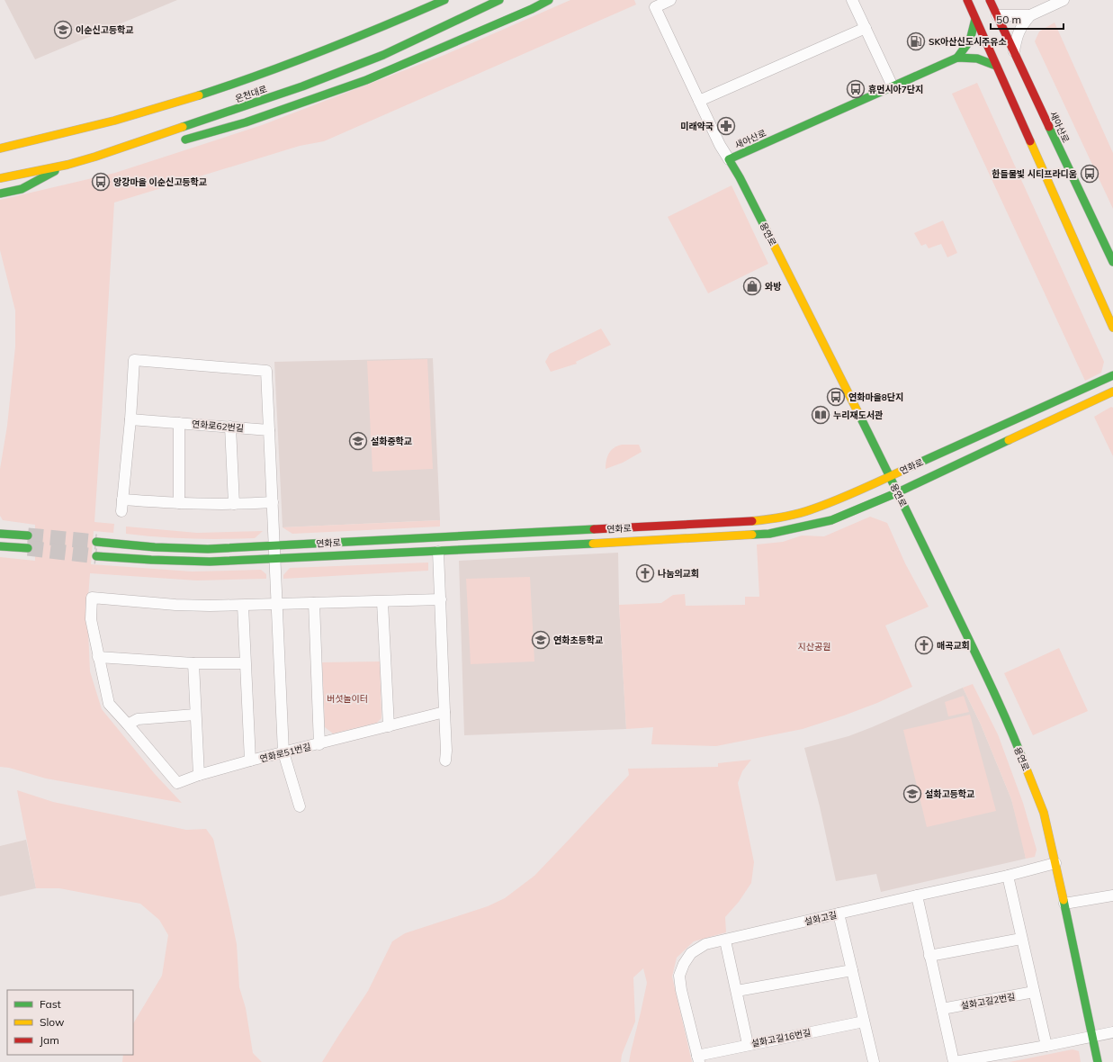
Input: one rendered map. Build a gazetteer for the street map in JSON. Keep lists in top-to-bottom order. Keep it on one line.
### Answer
{"streets":{"main road":["온천대로","새아산로","용연로","연화로"],"street":["연화로62번길","연화로51번길","설화고길","설화고길2번길","설화고길16번길"]},"crossings":[["새아산로","용연로"],["용연로","연화로"],["용연로","설화고길"],["설화고길","설화고길16번길"]],"parks":["지산공원","버섯놀이터"],"places":{"school or university":["이순신고등학교","설화중학교","연화초등학교","설화고등학교"],"fuel station":["SK아산신도시주유소"],"bus stop":["휴먼시아7단지","한들물빛 시티프라디움","앙강마을 이순신고등학교","연화마을8단지"],"pharmacy":["미래약국"],"shop":["와방"],"library":["누리재도서관"],"church":["나눔의교회","매곡교회"]},"legend":["Fast","Slow","Jam"],"scale_bar":"50 m"}
